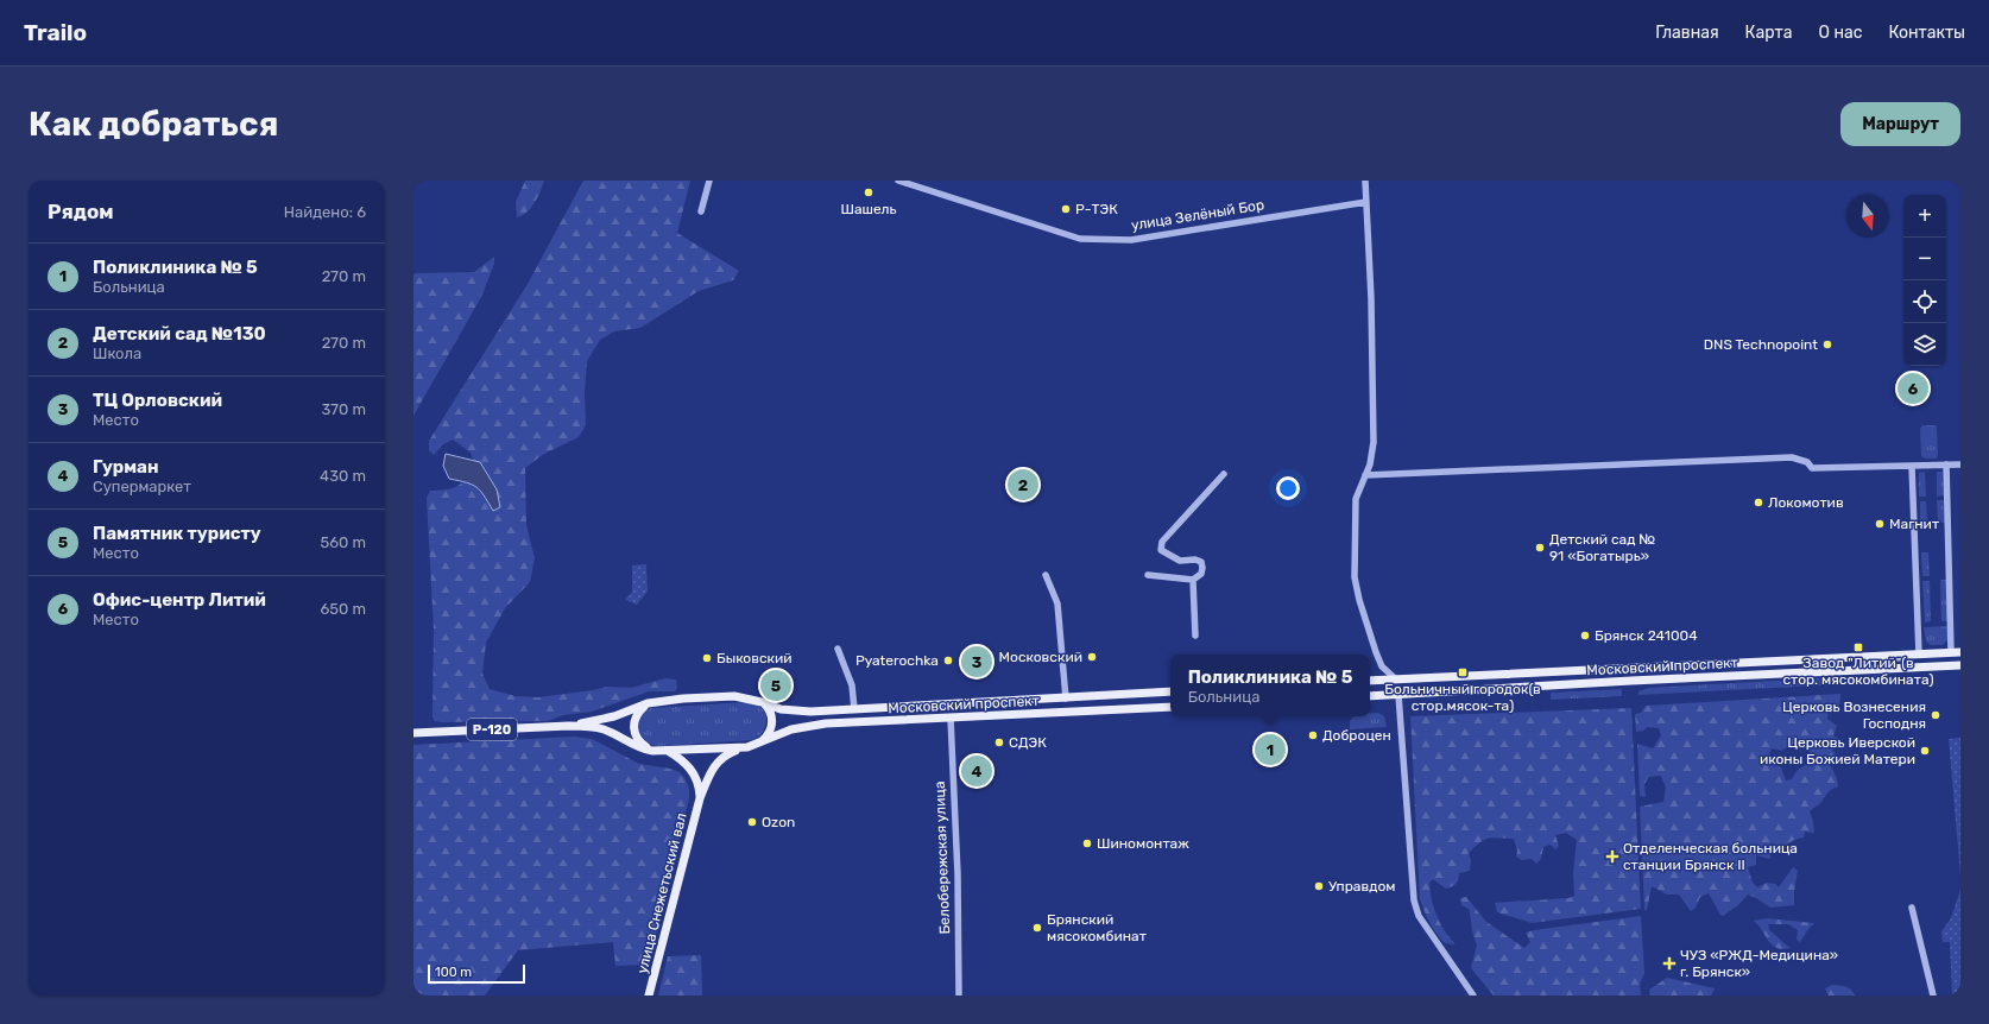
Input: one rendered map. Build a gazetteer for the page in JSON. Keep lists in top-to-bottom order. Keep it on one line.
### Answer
{"streets":{"main road":["Московский проспект","Р-120","улица Снежетьский вал"],"street":["улица Зелёный Бор","Белобережская улица"]},"crossings":[["Московский проспект","Р-120"],["Московский проспект","Белобережская улица"],["Московский проспект","улица Снежетьский вал"]],"places":{"other":["Шашель","Р-ТЭК","DNS Technopoint","Локомотив","Магнит","Детский сад № 91 «Богатырь»","Брянск 241004","Московский","Быковский","Pyaterochka","Церковь Вознесения Господня","Доброцен","СДЭК","Церковь Иверской иконы Божией Матери","Ozon","Шиномонтаж","Управдом","Брянский мясокомбинат"],"transit":["Завод \"Литий\"(в стор. мясокомбината)","Больничный городок(в стор.мясок-та)"],"health":["Отделенческая больница станции Брянск II","ЧУЗ «РЖД-Медицина» г. Брянск»"]},"scale_bar":"100 m","north":"bottom","page":{"header":"Trailo","nav":["Главная","Карта","О нас","Контакты"],"buttons":"Маршрут","title":"Как добраться","heading":["Рядом","Найдено: 6"],"map_buttons":["+","−"],"list":[{"mark":"1","name":"Поликлиника № 5","note":"Больница","value":"270 m"},{"mark":"2","name":"Детский сад №130","note":"Школа","value":"270 m"},{"mark":"3","name":"ТЦ Орловский","note":"Место","value":"370 m"},{"mark":"4","name":"Гурман","note":"Супермаркет","value":"430 m"},{"mark":"5","name":"Памятник туристу","note":"Место","value":"560 m"},{"mark":"6","name":"Офис-центр Литий","note":"Место","value":"650 m"}],"pins":["6","2","3","5","1","4"],"popup":["Поликлиника № 5","Больница"],"scale":"100 m"}}
